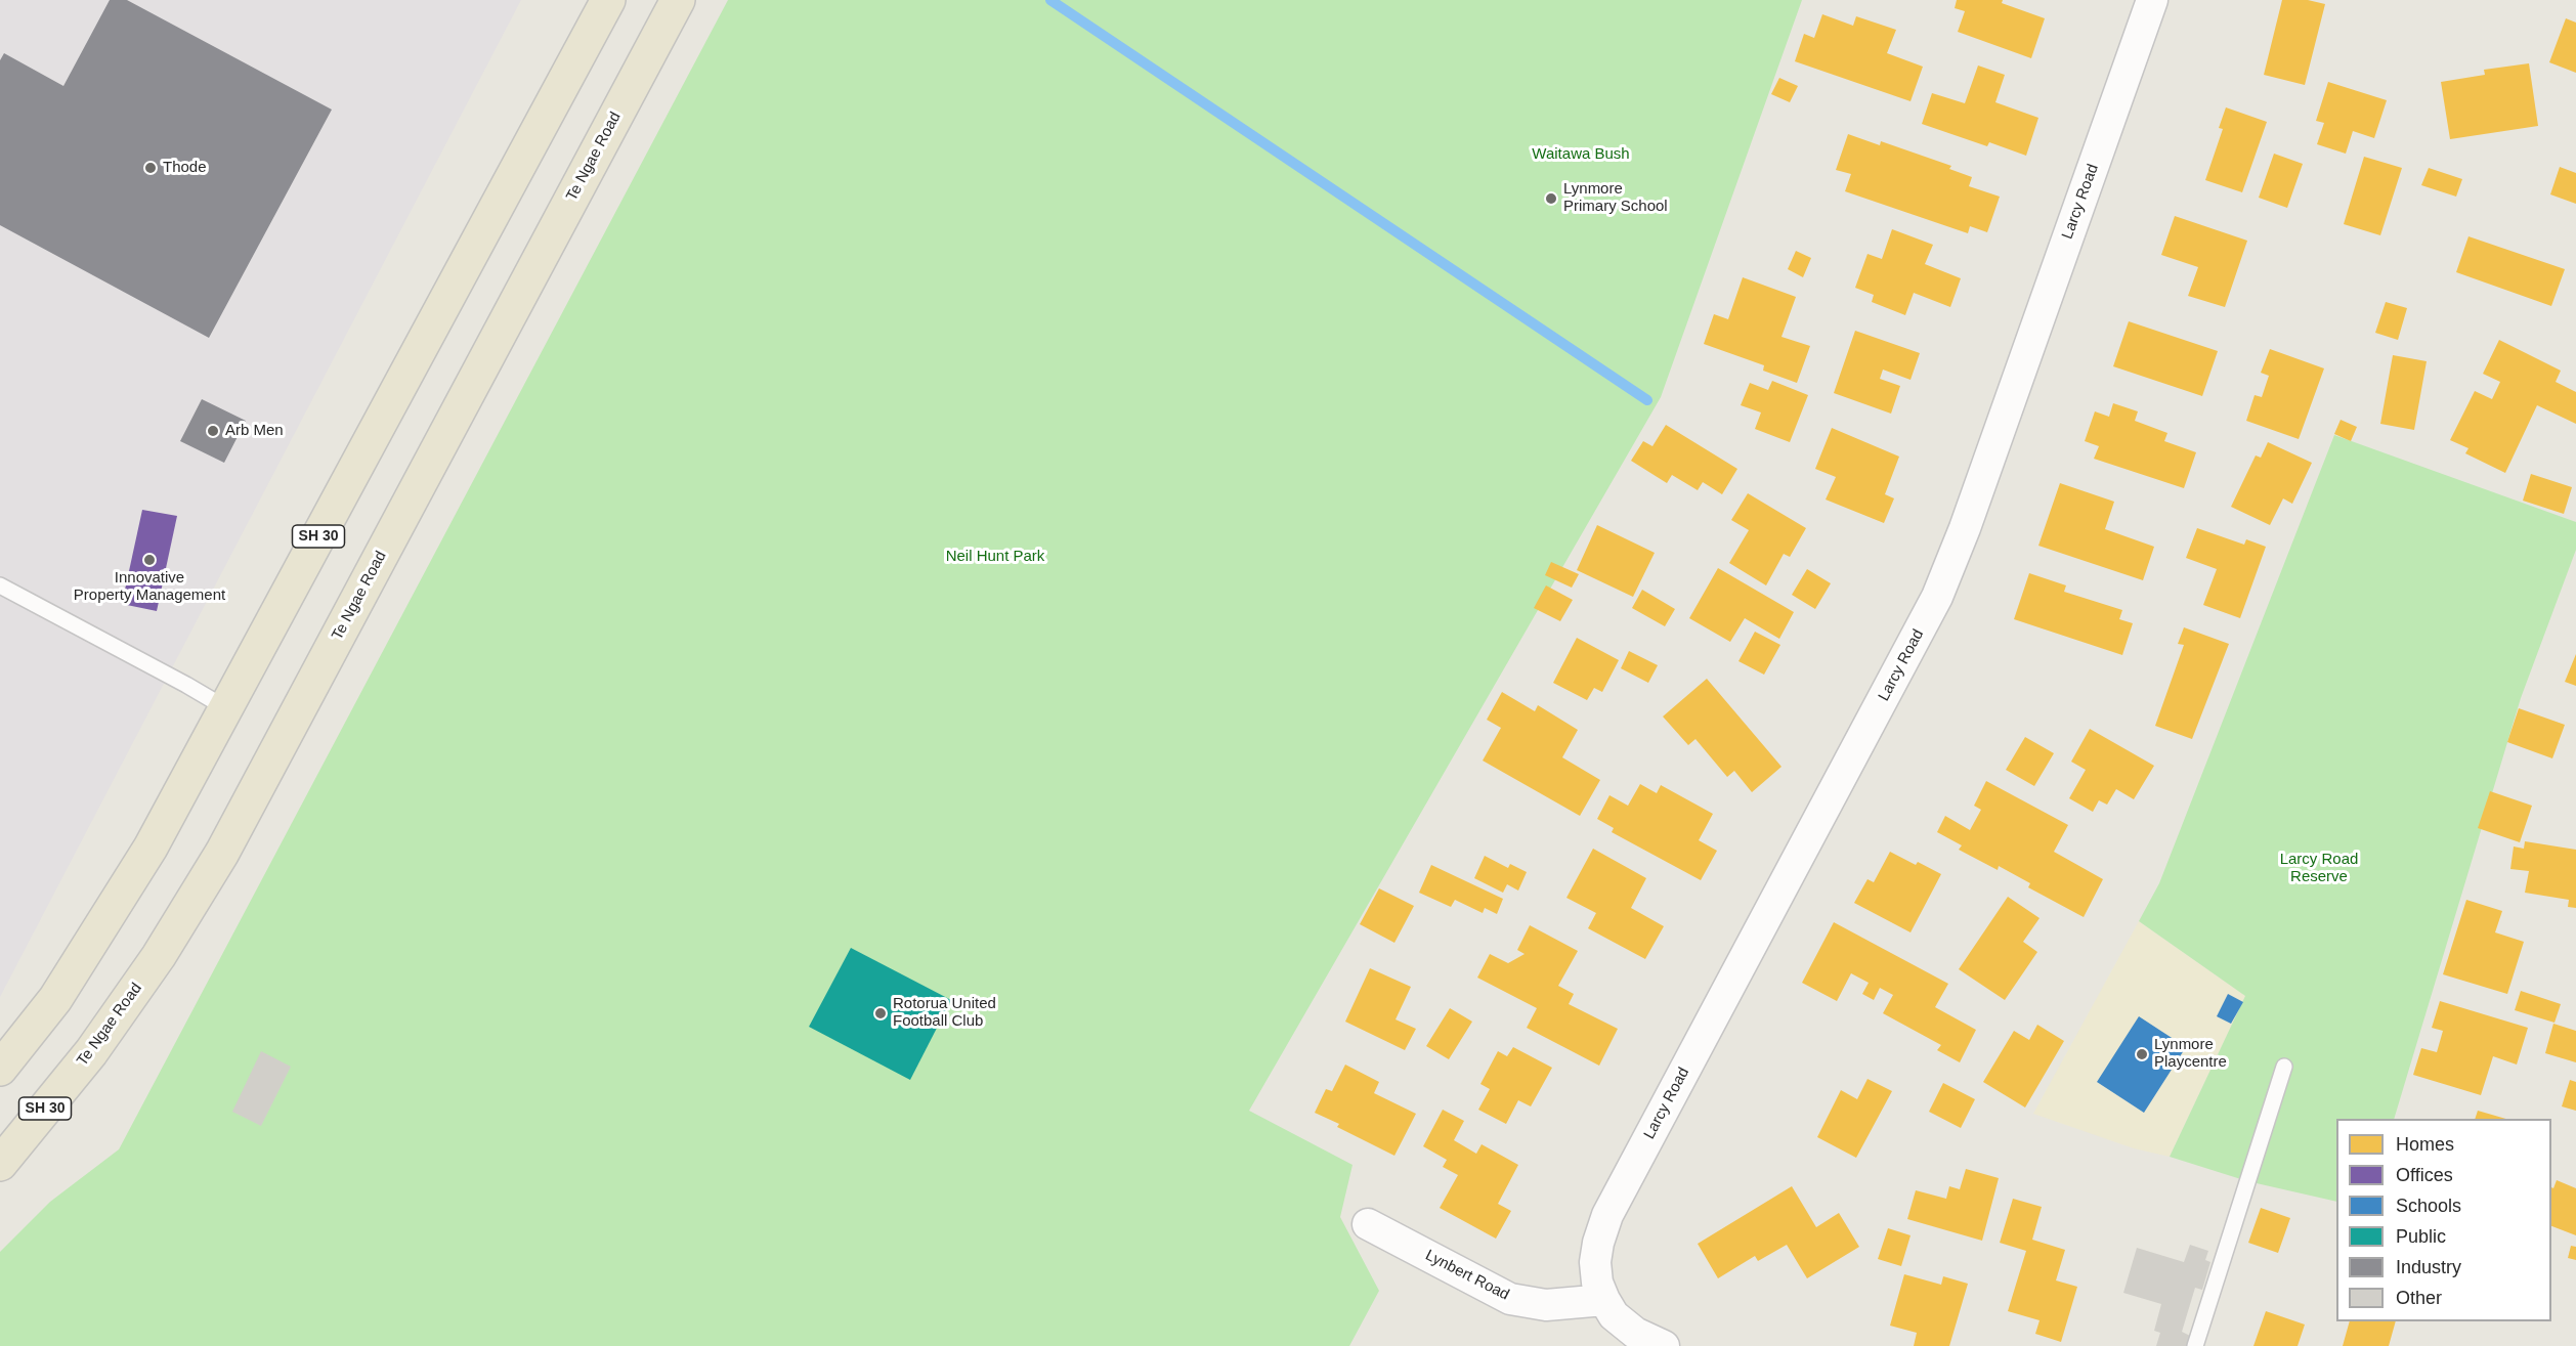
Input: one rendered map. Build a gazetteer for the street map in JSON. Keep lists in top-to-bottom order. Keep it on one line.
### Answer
{"streets":{"highway":["Te Ngae Road","SH 30"],"street":["Larcy Road","Lynbert Road"]},"crossings":[["Larcy Road","Lynbert Road"]],"parks":["Waitawa Bush","Neil Hunt Park","Larcy Road Reserve"],"places":["Thode","Lynmore Primary School","Arb Men","Innovative Property Management","Rotorua United Football Club","Lynmore Playcentre"],"legend":["Homes","Offices","Schools","Public","Industry","Other"]}
